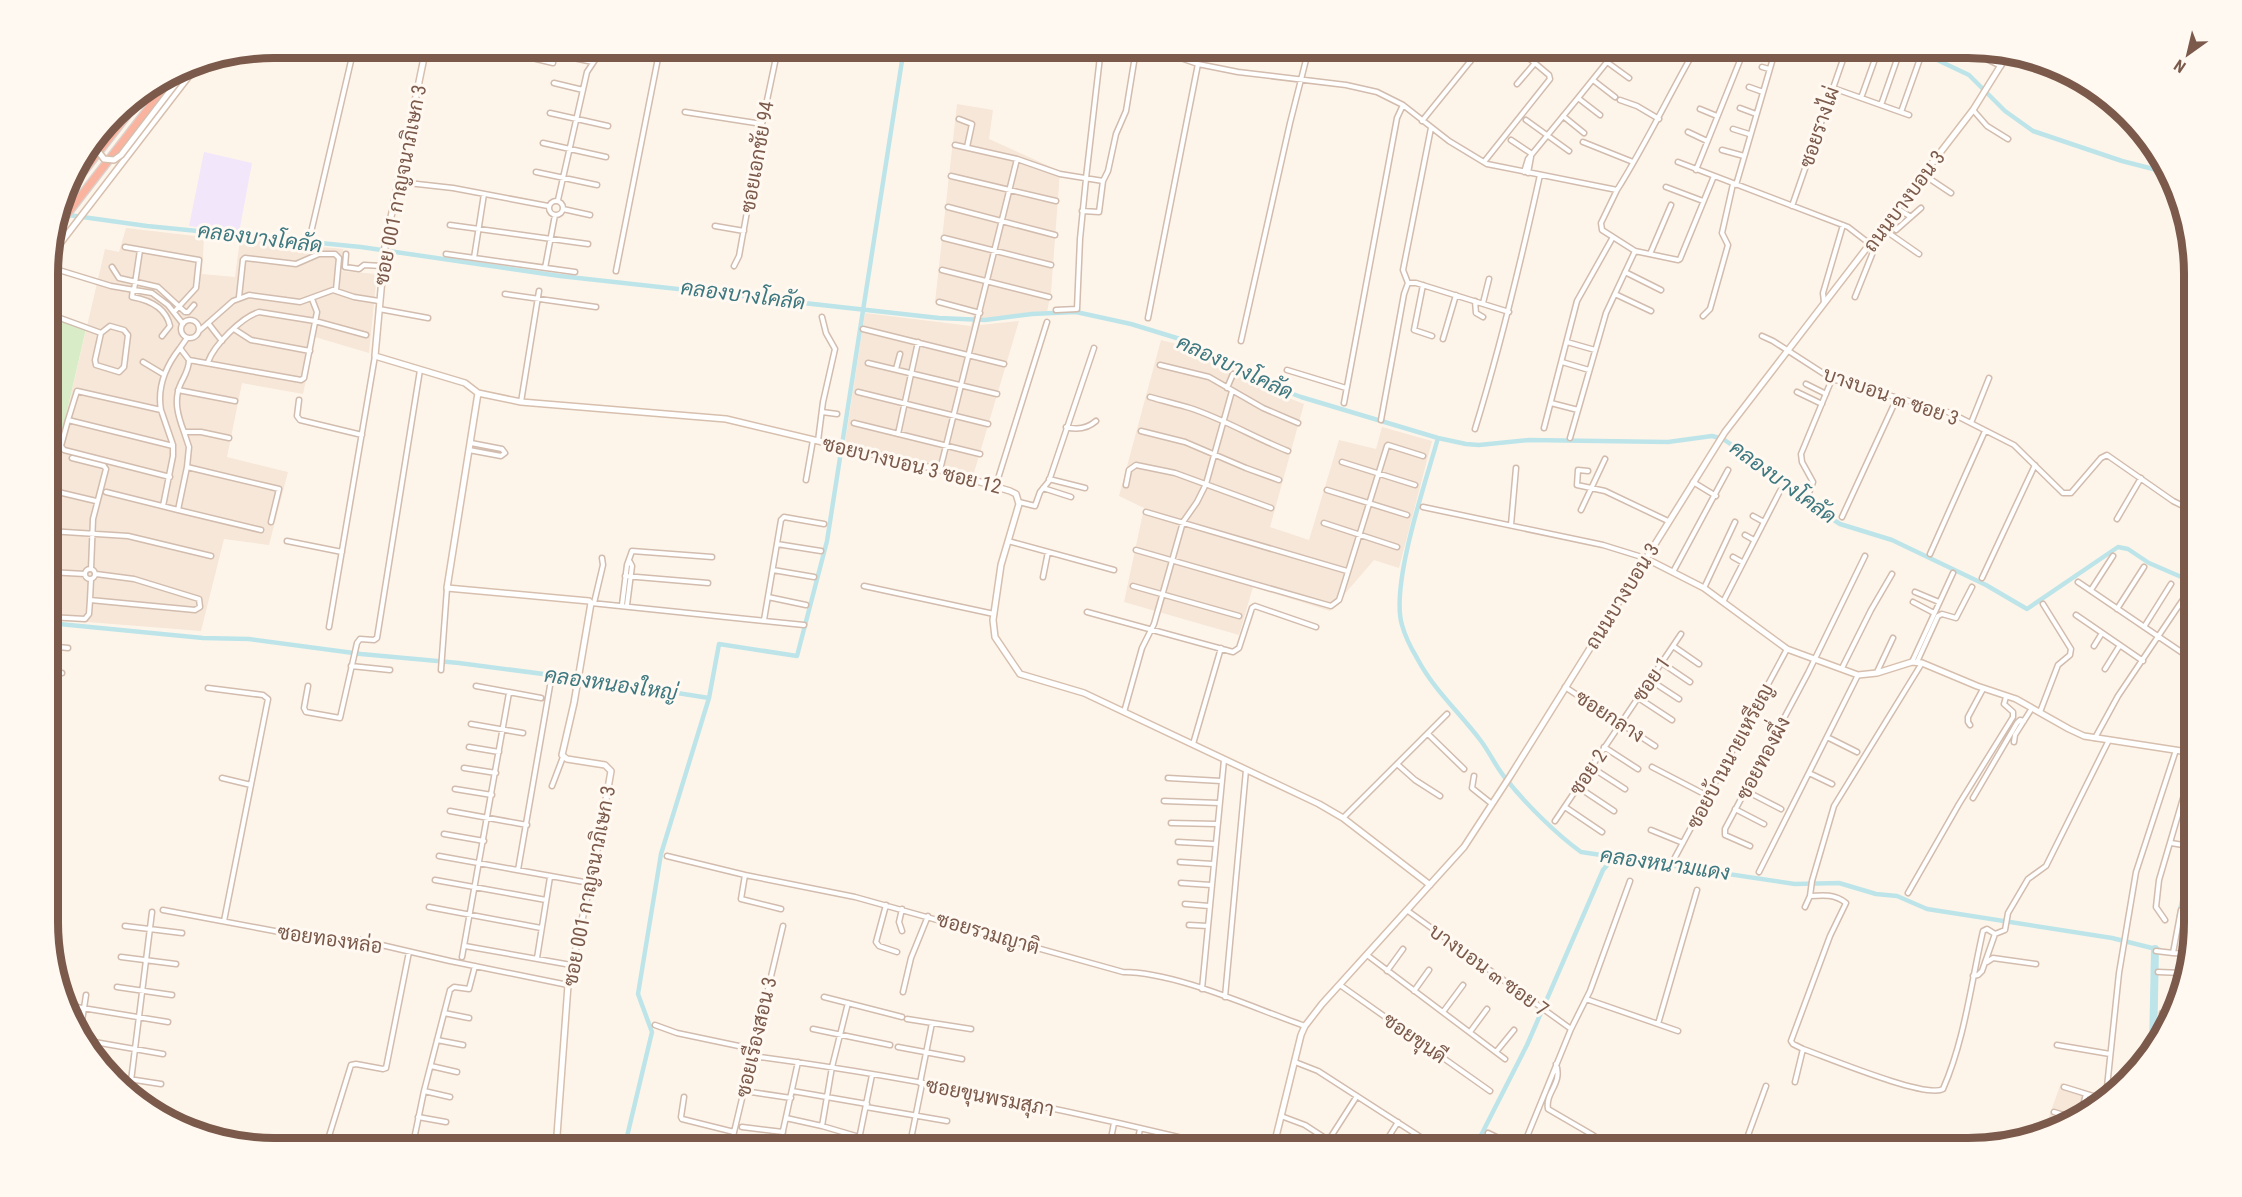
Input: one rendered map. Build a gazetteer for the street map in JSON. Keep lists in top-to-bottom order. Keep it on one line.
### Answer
{"streets":{"street":["ซอยรางไผ่","ซอยเอกชัย 94","ซอย 001 กาญจนาภิเษก 3","ถนนบางบอน 3","บางบอน ๓ ซอย 3","ซอยบางบอน 3 ซอย 12","ซอย 1","ซอยกลาง","ซอยบ้านนายเหรียญ","ซอยทองผึ่ง","ซอย 2","ซอยรวมญาติ","ซอยทองหล่อ","บางบอน ๓ ซอย 7","ซอยเรืองสอน 3","ซอยขุนดี","ซอยขุนพรมสุภา"]},"crossings":[["ซอย 001 กาญจนาภิเษก 3","ซอยทองหล่อ"],["ถนนบางบอน 3","บางบอน ๓ ซอย 3"],["ถนนบางบอน 3","ซอยบางบอน 3 ซอย 12"],["ถนนบางบอน 3","ซอยกลาง"],["ถนนบางบอน 3","ซอยรวมญาติ"],["ถนนบางบอน 3","บางบอน ๓ ซอย 7"],["ถนนบางบอน 3","ซอยขุนดี"],["ซอย 1","ซอยกลาง"],["ซอย 1","ซอย 2"],["ซอยกลาง","ซอย 2"],["ซอยเรืองสอน 3","ซอยขุนพรมสุภา"]],"water":["คลองบางโคลัด","คลองหนองใหญ่","คลองหนามแดง"],"north":"bottom left"}
